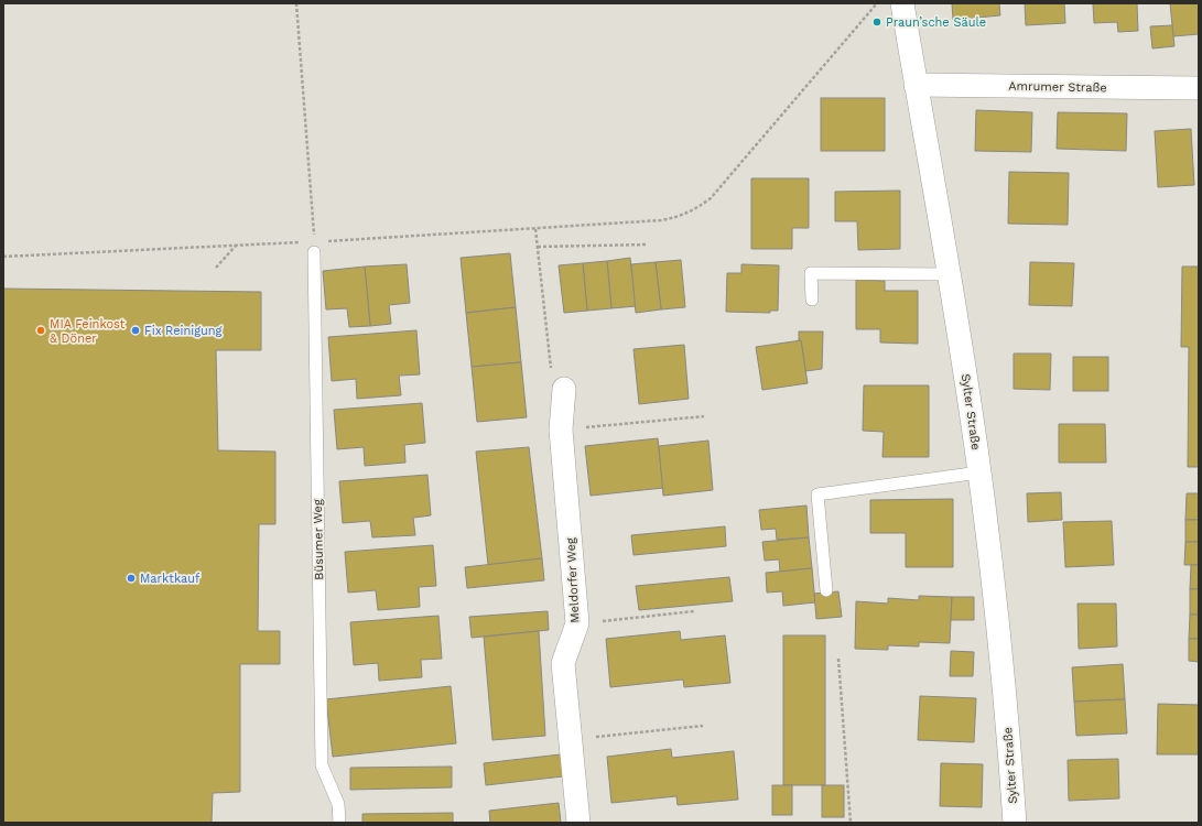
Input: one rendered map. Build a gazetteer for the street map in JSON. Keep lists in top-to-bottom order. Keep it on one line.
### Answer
{"streets":{"street":["Amrumer Straße","Sylter Straße","Meldorfer Weg"],"lane":["Büsumer Weg"]},"crossings":[["Amrumer Straße","Sylter Straße"]],"places":["Praun’sche Säule","MIA Feinkost & Döner","Fix Reinigung","Marktkauf"]}
